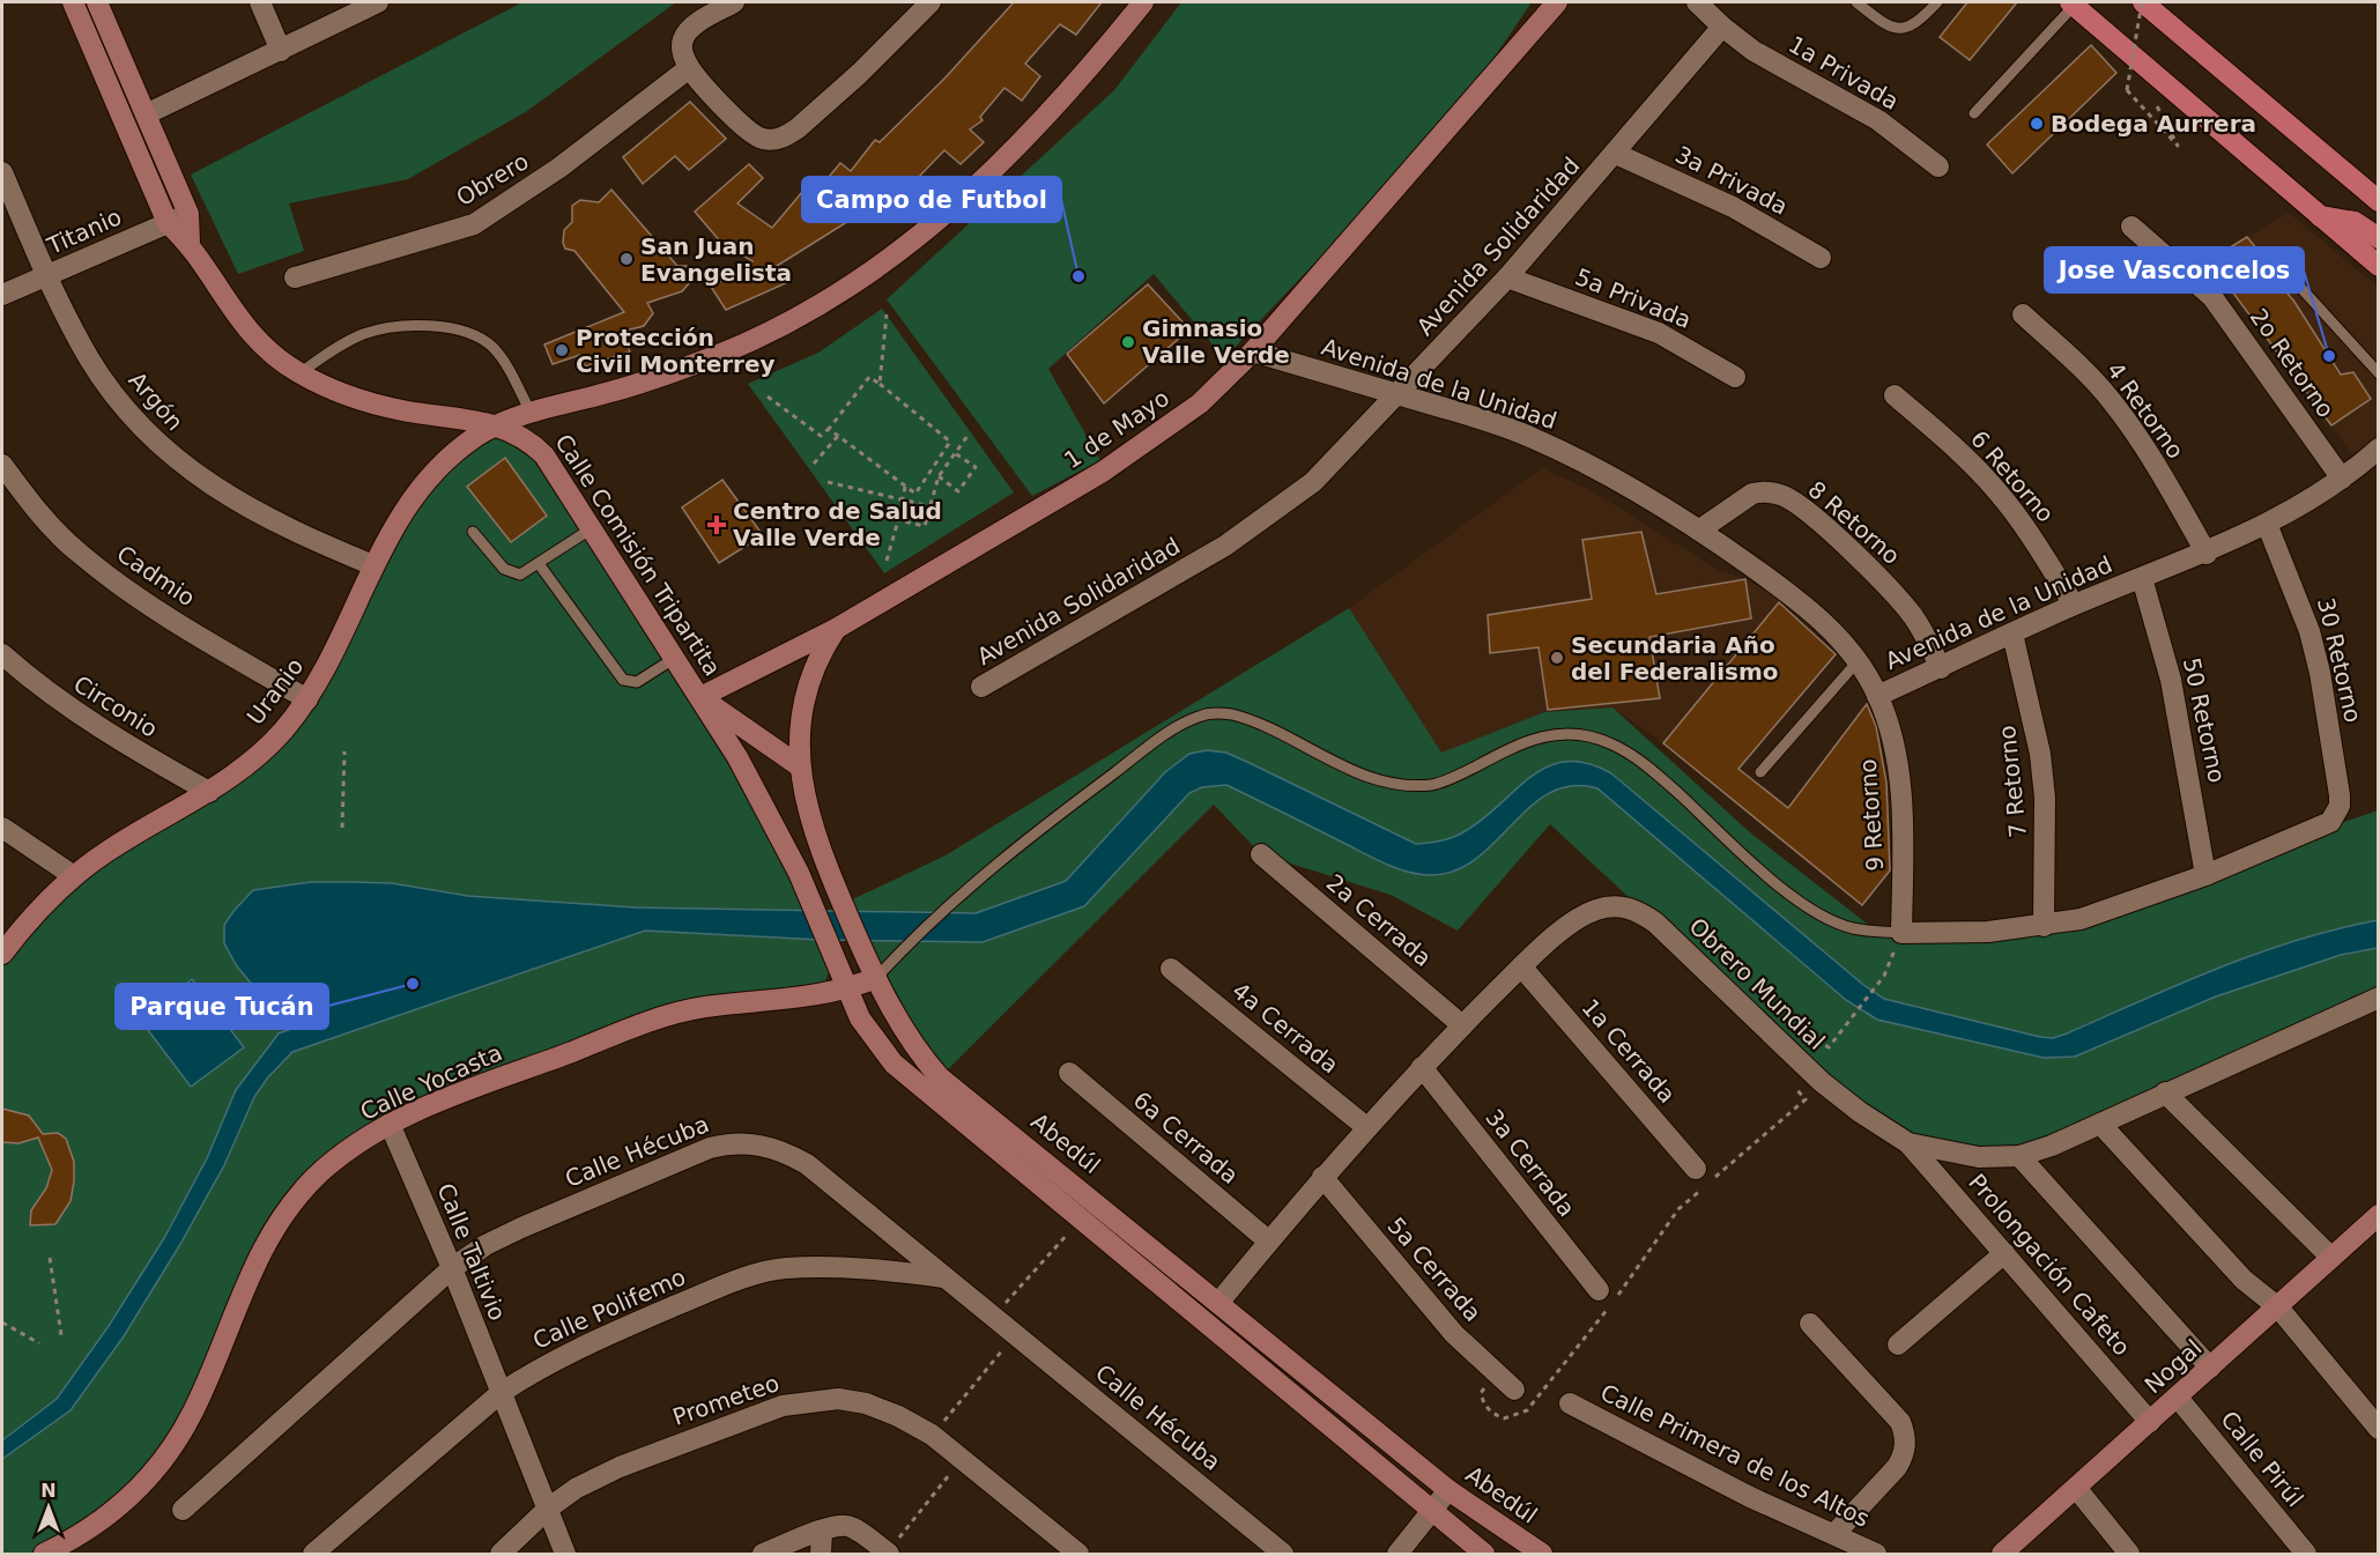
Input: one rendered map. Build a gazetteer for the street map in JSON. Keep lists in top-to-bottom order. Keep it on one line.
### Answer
{"streets":{"street":["1a Privada","Obrero","3a Privada","Titanio","Avenida Solidaridad","5a Privada","2o Retorno","Avenida de la Unidad","Argón","4 Retorno","1 de Mayo","6 Retorno","8 Retorno","Calle Comisión Tripartita","Cadmio","30 Retorno","Uranio","Circonio","50 Retorno","7 Retorno","9 Retorno","2a Cerrada","Obrero Mundial","4a Cerrada","1a Cerrada","Calle Yocasta","6a Cerrada","Abedúl","Calle Hécuba","3a Cerrada","Calle Taltivio","Prolongación Cafeto","5a Cerrada","Calle Polifemo","Nogal","Prometeo","Calle Primera de los Altos","Calle Pirúl"]},"crossings":[["1a Privada","Avenida Solidaridad"],["3a Privada","Avenida Solidaridad"],["Titanio","Argón"],["Titanio","Calle Comisión Tripartita"],["Avenida Solidaridad","5a Privada"],["Avenida Solidaridad","Avenida de la Unidad"],["2o Retorno","Avenida de la Unidad"],["Avenida de la Unidad","4 Retorno"],["Avenida de la Unidad","1 de Mayo"],["Avenida de la Unidad","6 Retorno"],["Avenida de la Unidad","8 Retorno"],["Avenida de la Unidad","30 Retorno"],["Avenida de la Unidad","50 Retorno"],["Avenida de la Unidad","7 Retorno"],["Avenida de la Unidad","9 Retorno"],["Argón","Uranio"],["1 de Mayo","Calle Comisión Tripartita"],["1 de Mayo","Abedúl"],["Calle Comisión Tripartita","Uranio"],["Cadmio","Uranio"],["30 Retorno","50 Retorno"],["Uranio","Circonio"],["2a Cerrada","Obrero Mundial"],["Obrero Mundial","4a Cerrada"],["Obrero Mundial","1a Cerrada"],["Obrero Mundial","6a Cerrada"],["Obrero Mundial","Abedúl"],["Obrero Mundial","3a Cerrada"],["Obrero Mundial","Prolongación Cafeto"],["Obrero Mundial","5a Cerrada"],["Calle Yocasta","Abedúl"],["Calle Yocasta","Calle Taltivio"],["Calle Hécuba","Calle Taltivio"],["Calle Hécuba","Calle Polifemo"],["Calle Taltivio","Calle Polifemo"],["Calle Taltivio","Prometeo"],["Prolongación Cafeto","Nogal"],["Nogal","Calle Pirúl"]],"places":{"other":["Bodega Aurrera","San Juan Evangelista","Campo de Futbol","Gimnasio Valle Verde","Protección Civil Monterrey","Jose Vasconcelos","Secundaria Año del Federalismo","Parque Tucán"],"health":["Centro de Salud Valle Verde"]},"north":"top"}
